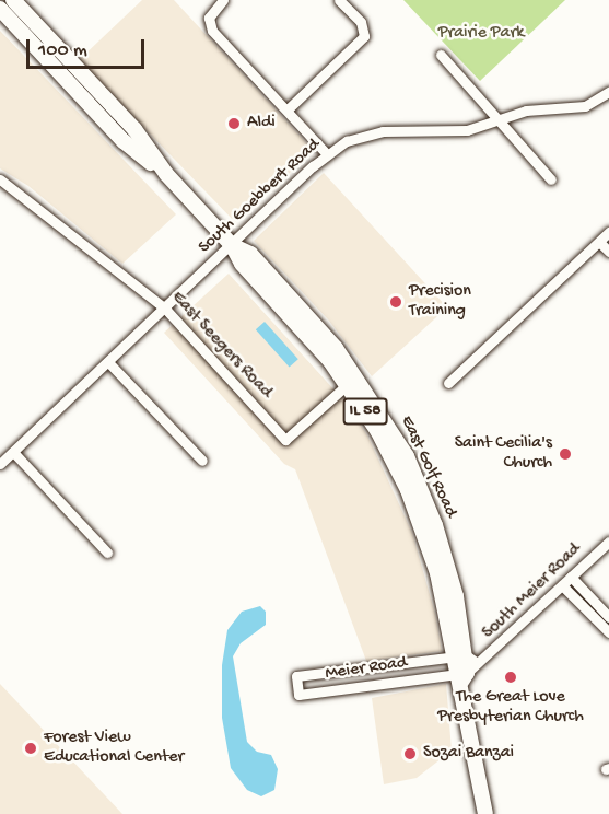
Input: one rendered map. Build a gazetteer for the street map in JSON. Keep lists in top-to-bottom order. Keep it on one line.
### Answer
{"streets":{"main road":["IL 58","East Golf Road"],"street":["South Goebbert Road","East Seegers Road","South Meier Road","Meier Road"]},"crossings":[["South Goebbert Road","East Seegers Road"],["South Goebbert Road","East Golf Road"],["East Seegers Road","East Golf Road"],["East Golf Road","South Meier Road"],["East Golf Road","Meier Road"],["South Meier Road","Meier Road"]],"parks":["Prairie Park"],"places":["Aldi","Precision Training","Saint Cecilia's Church","The Great Love Presbyterian Church","Forest View Educational Center","Sozai Banzai"],"scale_bar":"100 m"}
